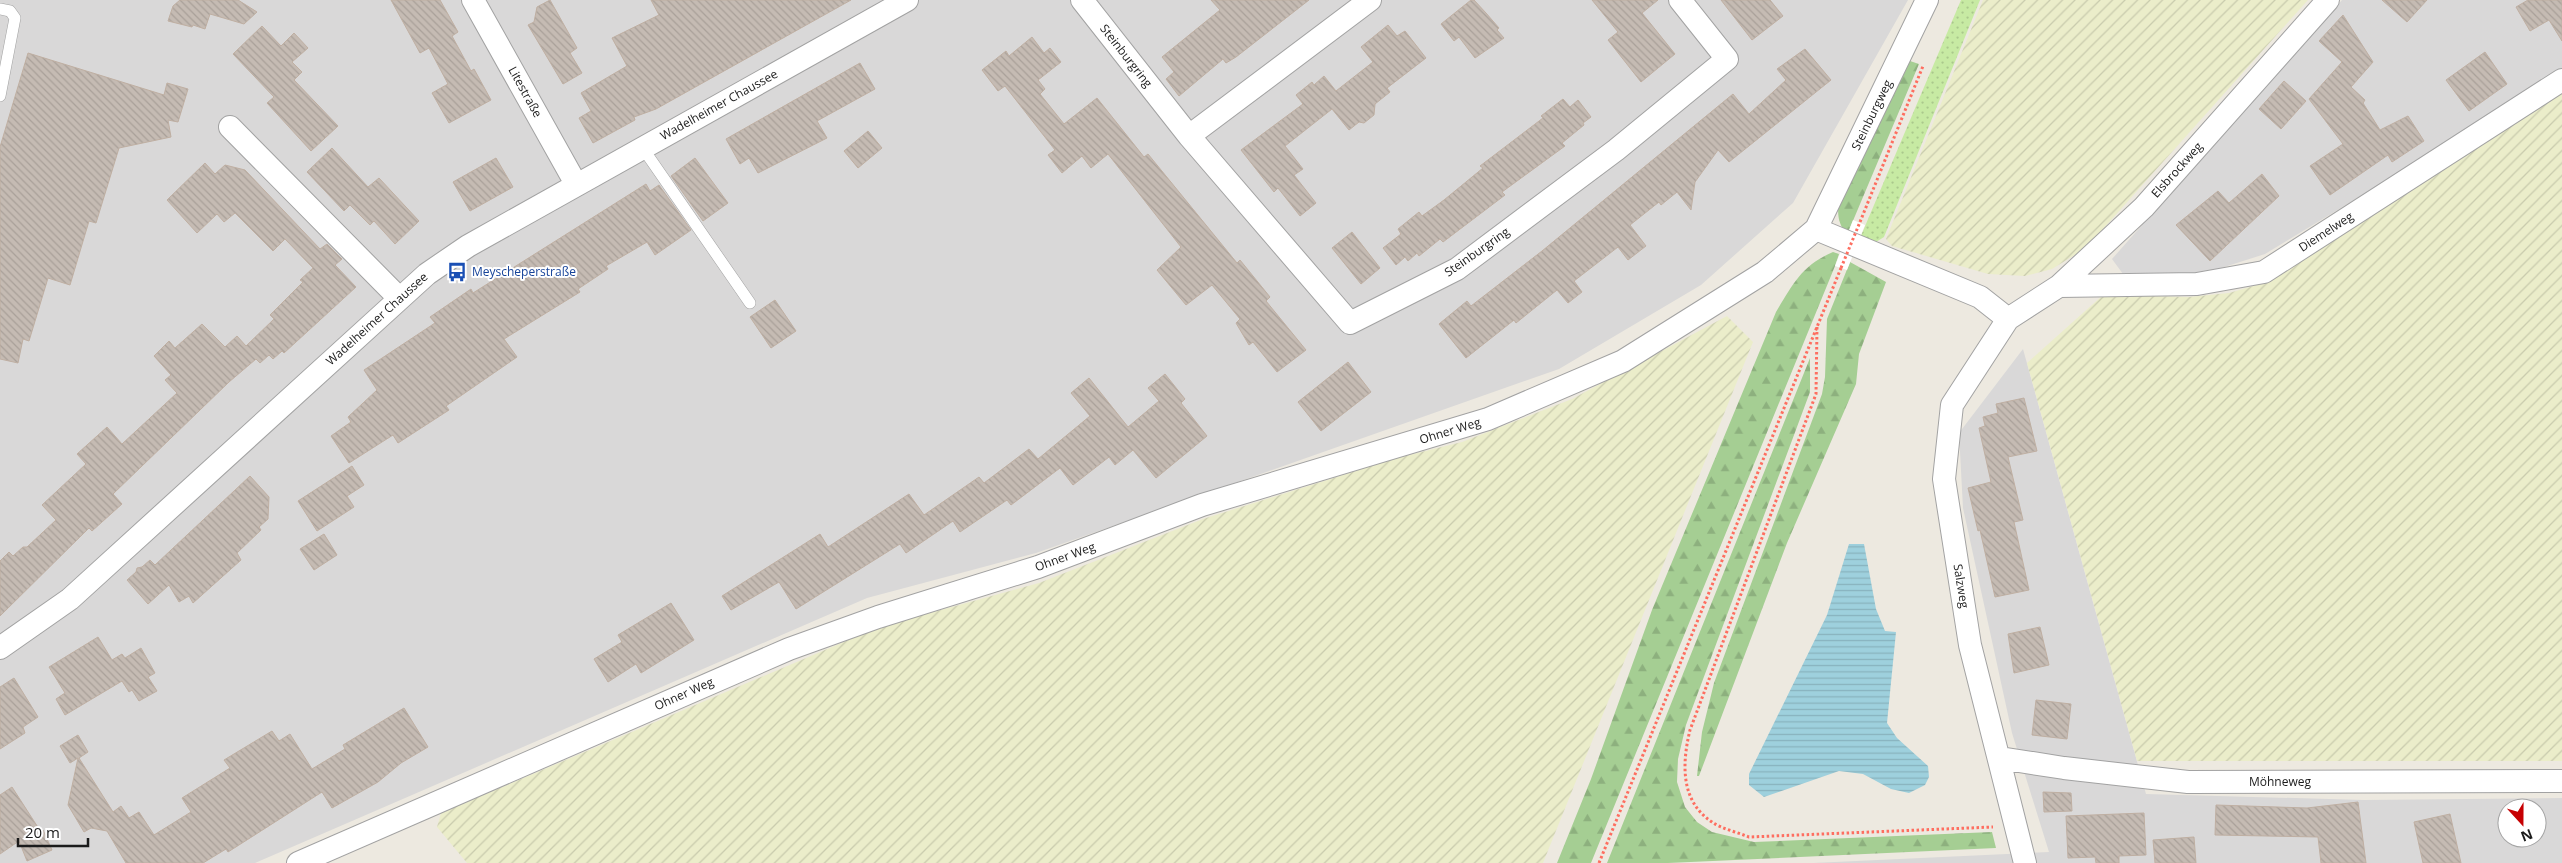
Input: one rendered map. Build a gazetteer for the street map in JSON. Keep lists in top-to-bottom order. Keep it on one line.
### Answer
{"streets":{"street":["Steinburgring","Litestraße","Wadelheimer Chaussee","Steinburgweg","Elsbrockweg","Diemelweg","Ohner Weg","Salzweg","Möhneweg"]},"crossings":[["Litestraße","Wadelheimer Chaussee"],["Steinburgweg","Ohner Weg"],["Elsbrockweg","Diemelweg"],["Elsbrockweg","Salzweg"],["Salzweg","Möhneweg"]],"places":{"bus stop":["Meyscheperstraße"]},"scale_bar":"20 m","north":"bottom"}
